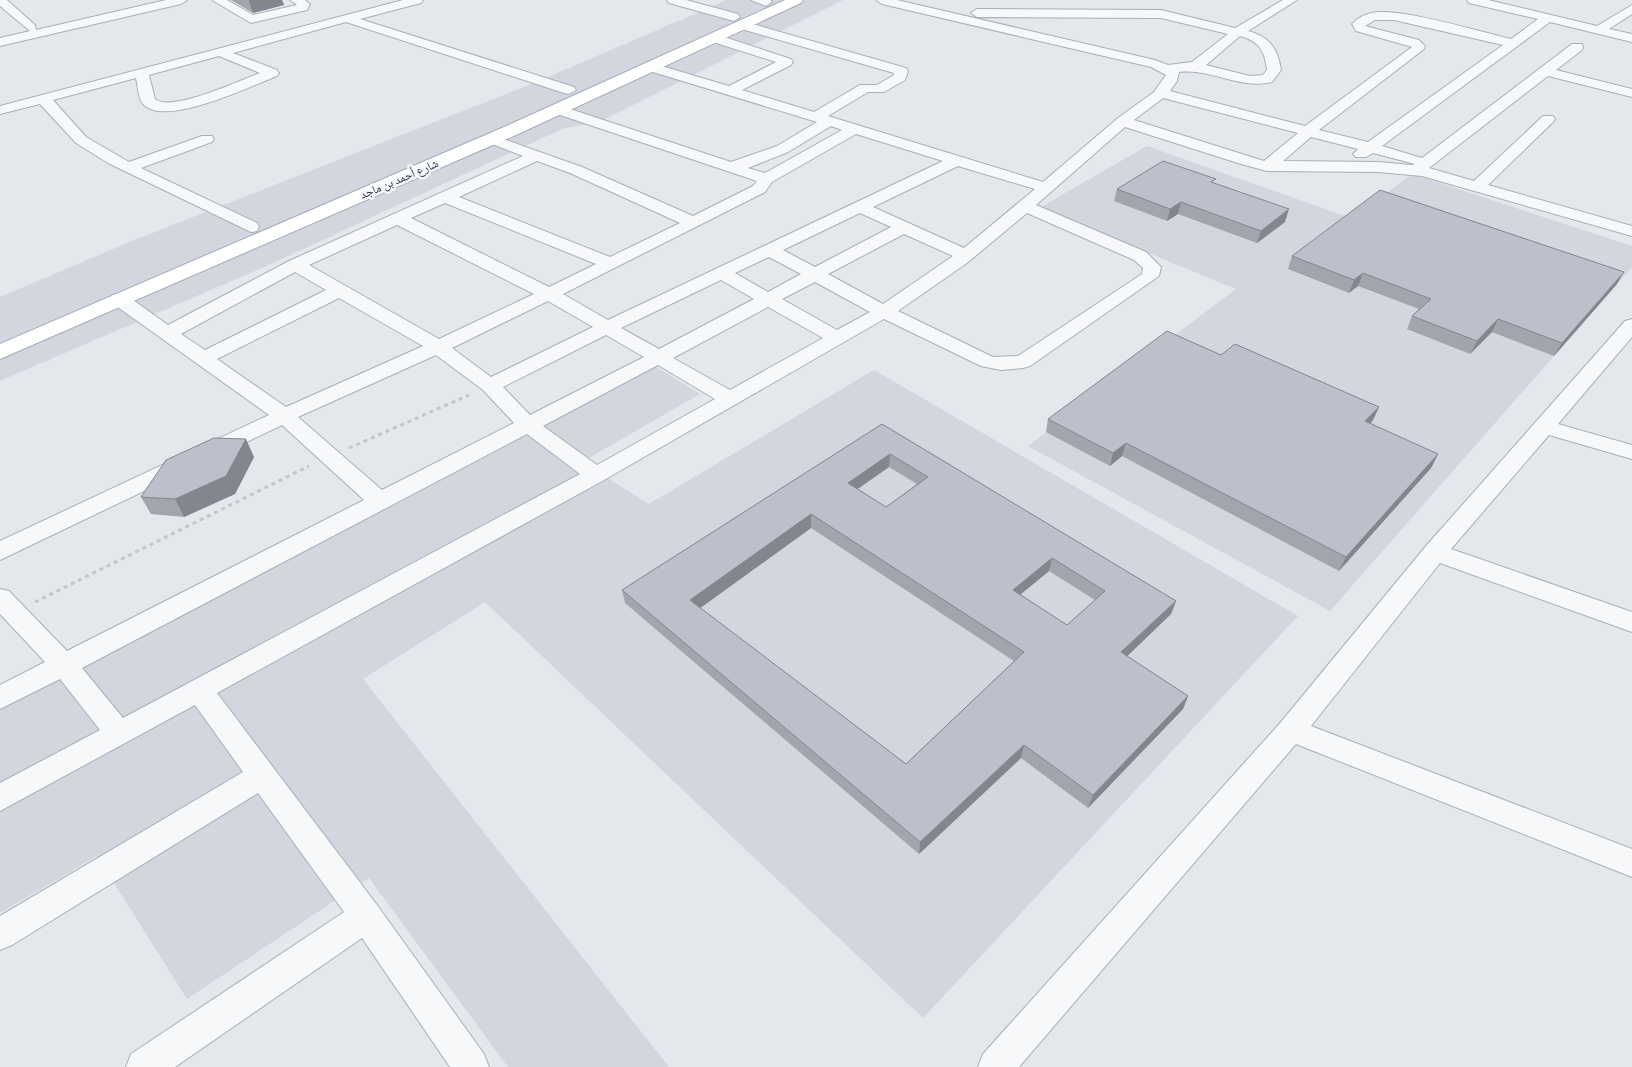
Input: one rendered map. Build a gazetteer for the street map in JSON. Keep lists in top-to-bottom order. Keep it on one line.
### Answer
{"streets":{"main road":["شارع أحمد بن ماجد"]}}
